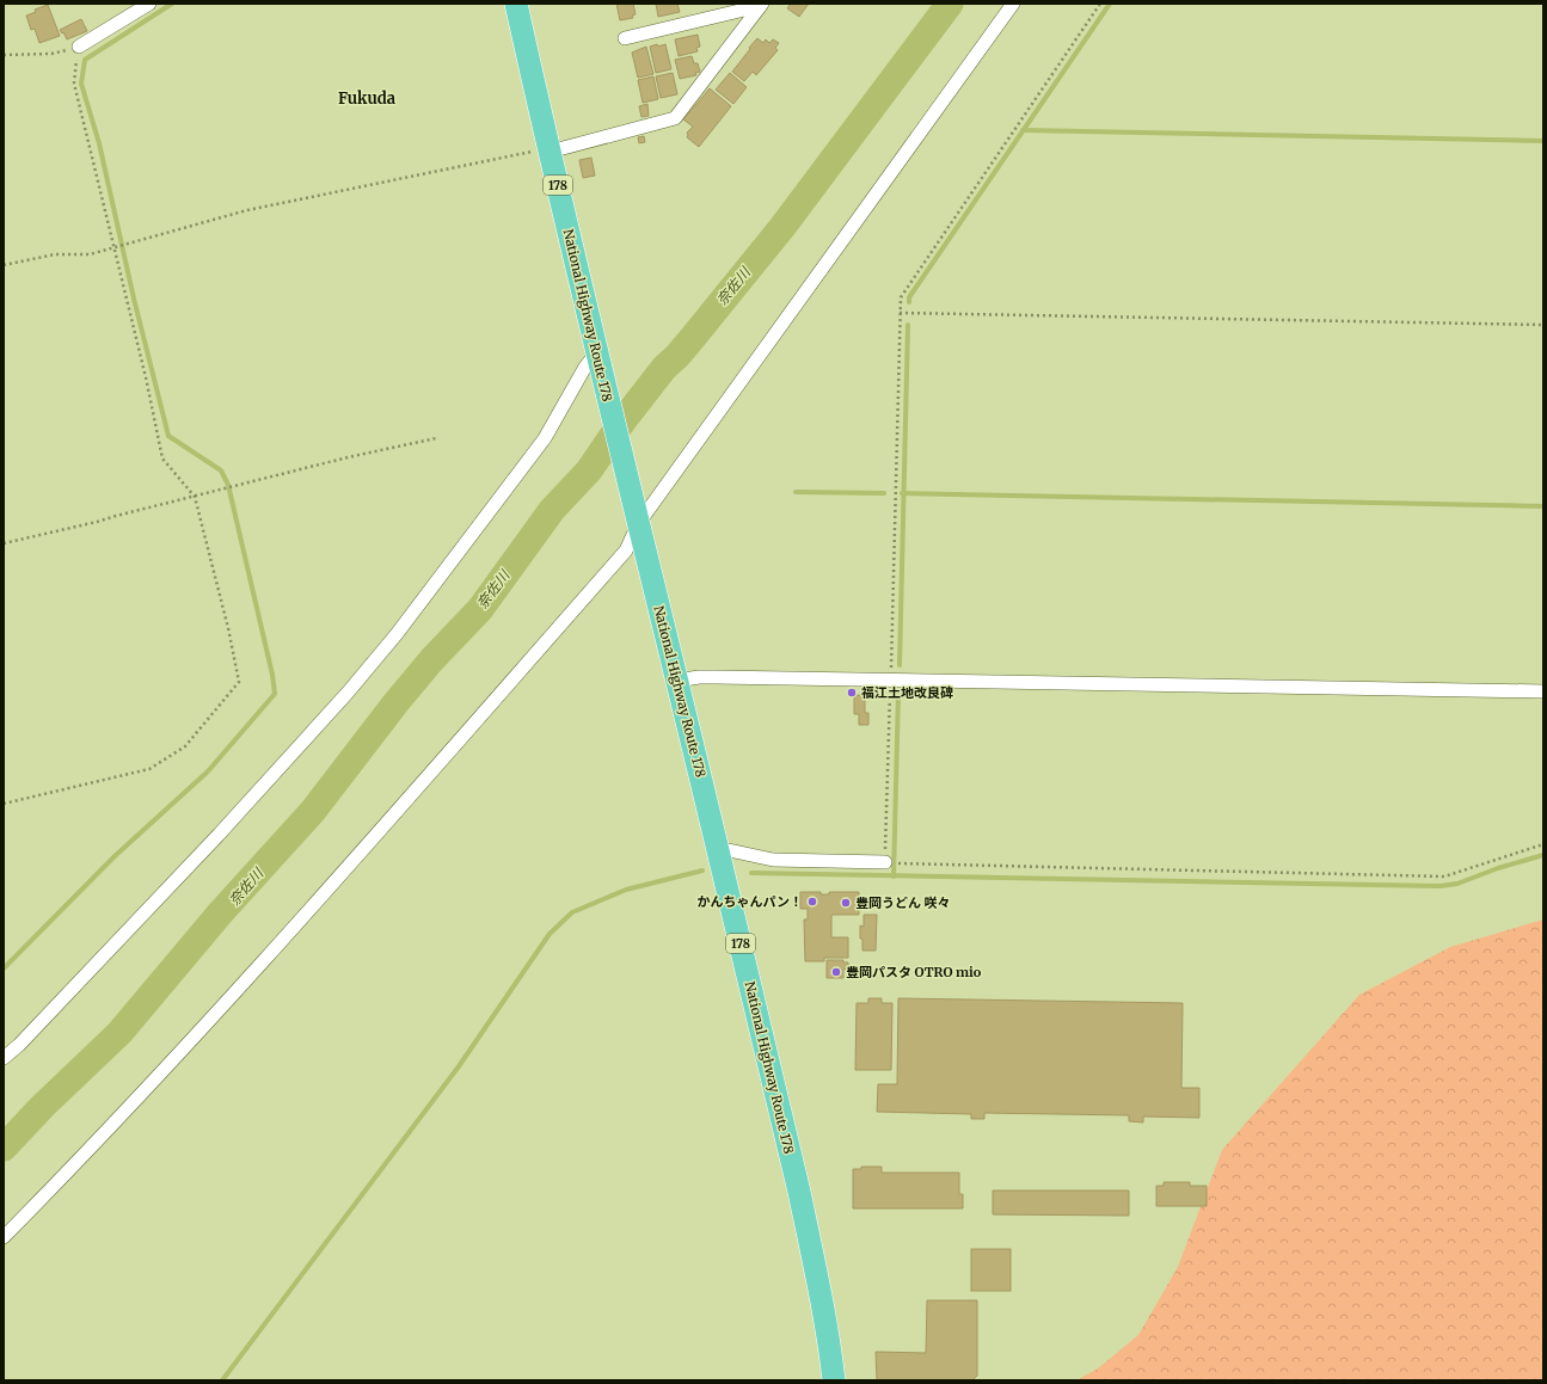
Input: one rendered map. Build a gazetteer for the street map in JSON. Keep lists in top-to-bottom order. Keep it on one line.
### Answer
{"streets":{"highway":["178","National Highway Route 178"]},"districts":["Fukuda"],"water":["奈佐川"],"places":["福江土地改良碑","かんちゃんパン！","豊岡うどん 咲々","豊岡パスタ OTRO mio"]}
